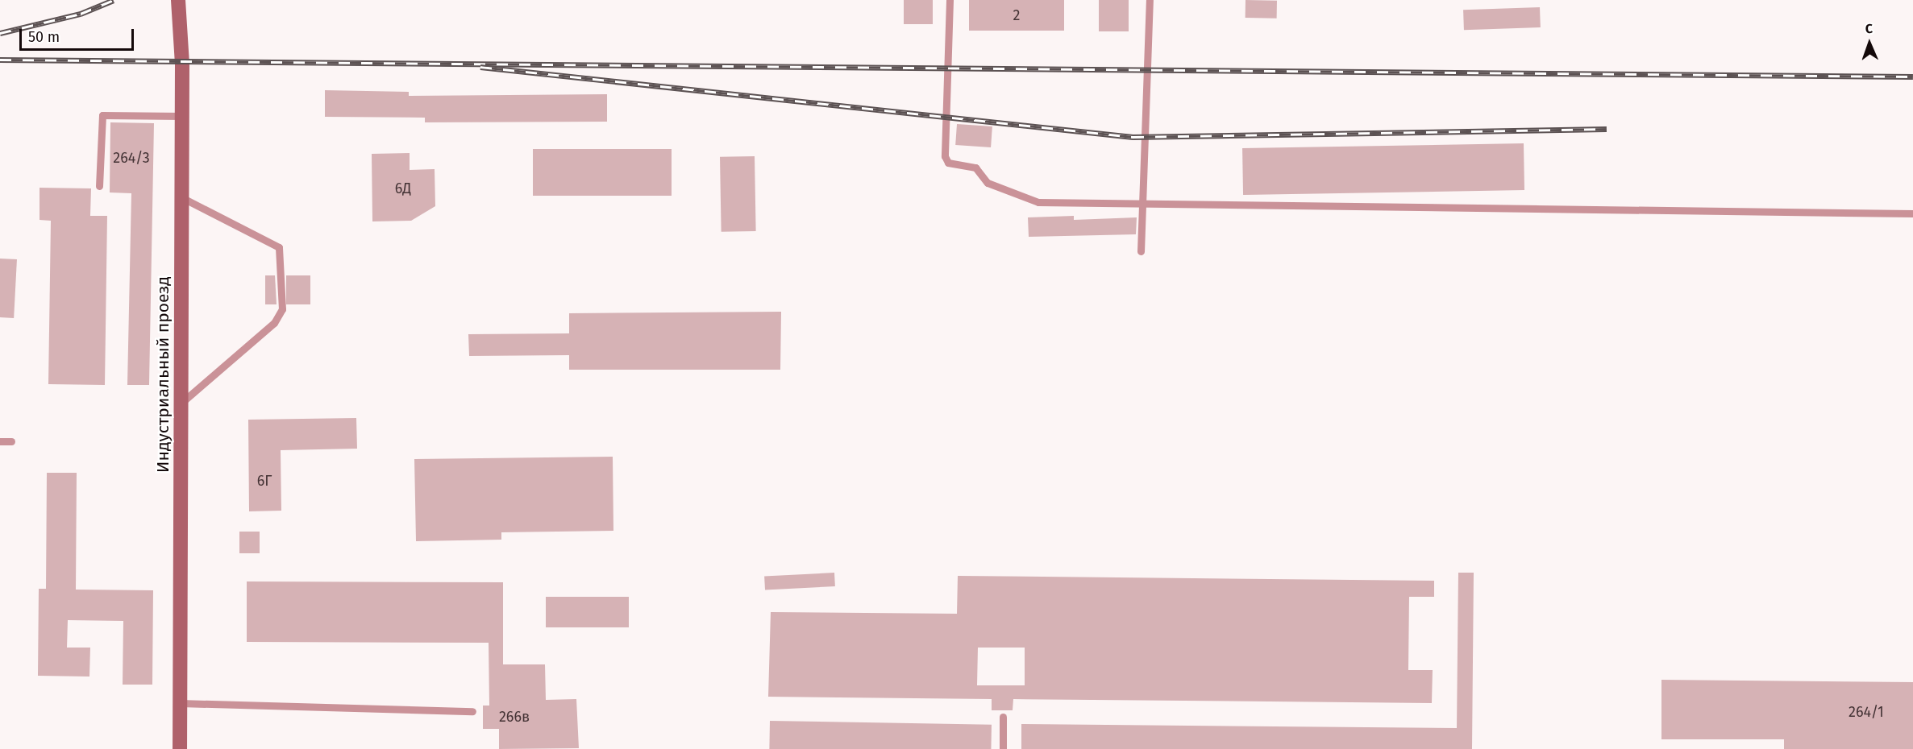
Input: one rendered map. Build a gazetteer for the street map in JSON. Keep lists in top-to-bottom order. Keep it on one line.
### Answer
{"streets":{"street":["Индустриальный проезд"]},"house_numbers":["2","264/3","6Д","6Г","264/1","266в"],"scale_bar":"50 m","north":"top"}
